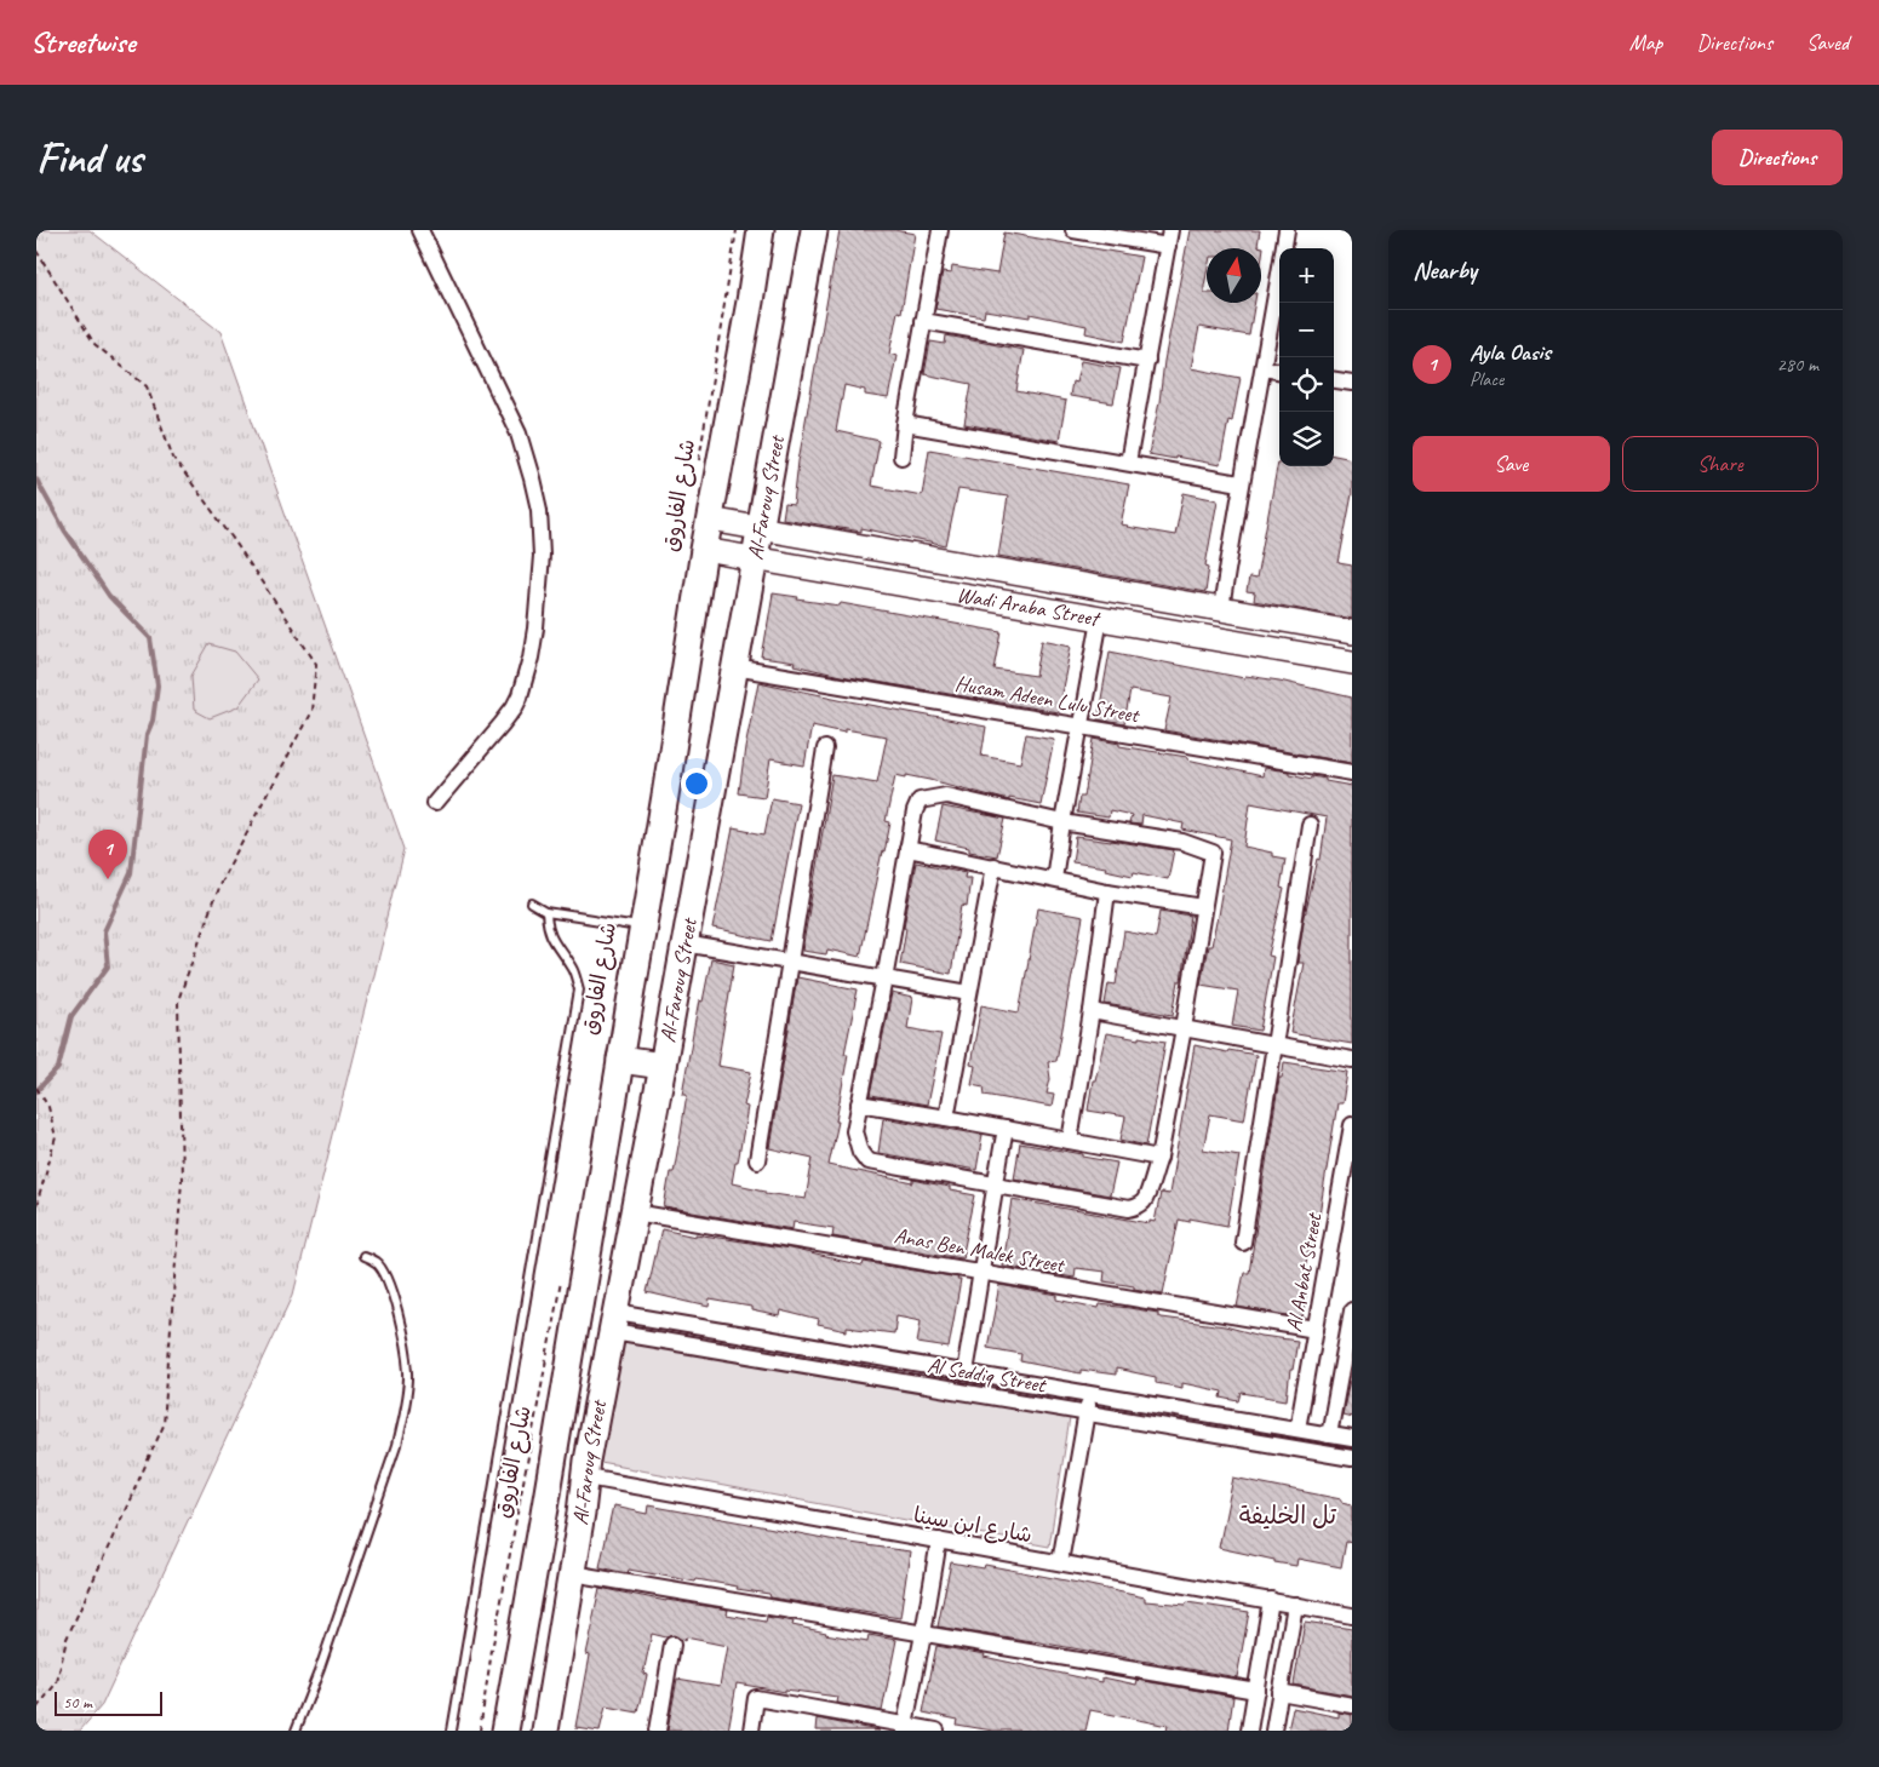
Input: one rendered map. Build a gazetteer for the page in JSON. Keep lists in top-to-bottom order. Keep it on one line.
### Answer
{"streets":{"main road":["Al-Farouq Street","Wadi Araba Street"],"street":["Husam Adeen Lulu Street","Anas Ben Malek Street","Al Anbat Street","Al Seddiq Street","شارع ابن سينا"],"path":["شارع الفاروق"]},"crossings":[["Al-Farouq Street","Wadi Araba Street"],["Al-Farouq Street","Husam Adeen Lulu Street"],["Al-Farouq Street","Anas Ben Malek Street"],["Al-Farouq Street","Al Seddiq Street"],["Al-Farouq Street","شارع ابن سينا"],["Anas Ben Malek Street","Al Anbat Street"],["Al Anbat Street","Al Seddiq Street"]],"districts":["تل الخليفة"],"scale_bar":"50 m","north":"top","page":{"header":"Streetwise","nav":["Map","Directions","Saved"],"buttons":["Directions",["Save","Share"]],"title":"Find us","heading":"Nearby","map_buttons":["+","−"],"list":[{"mark":"1","name":"Ayla Oasis","note":"Place","value":"280 m"}],"pins":"1","scale":"50 m"}}
